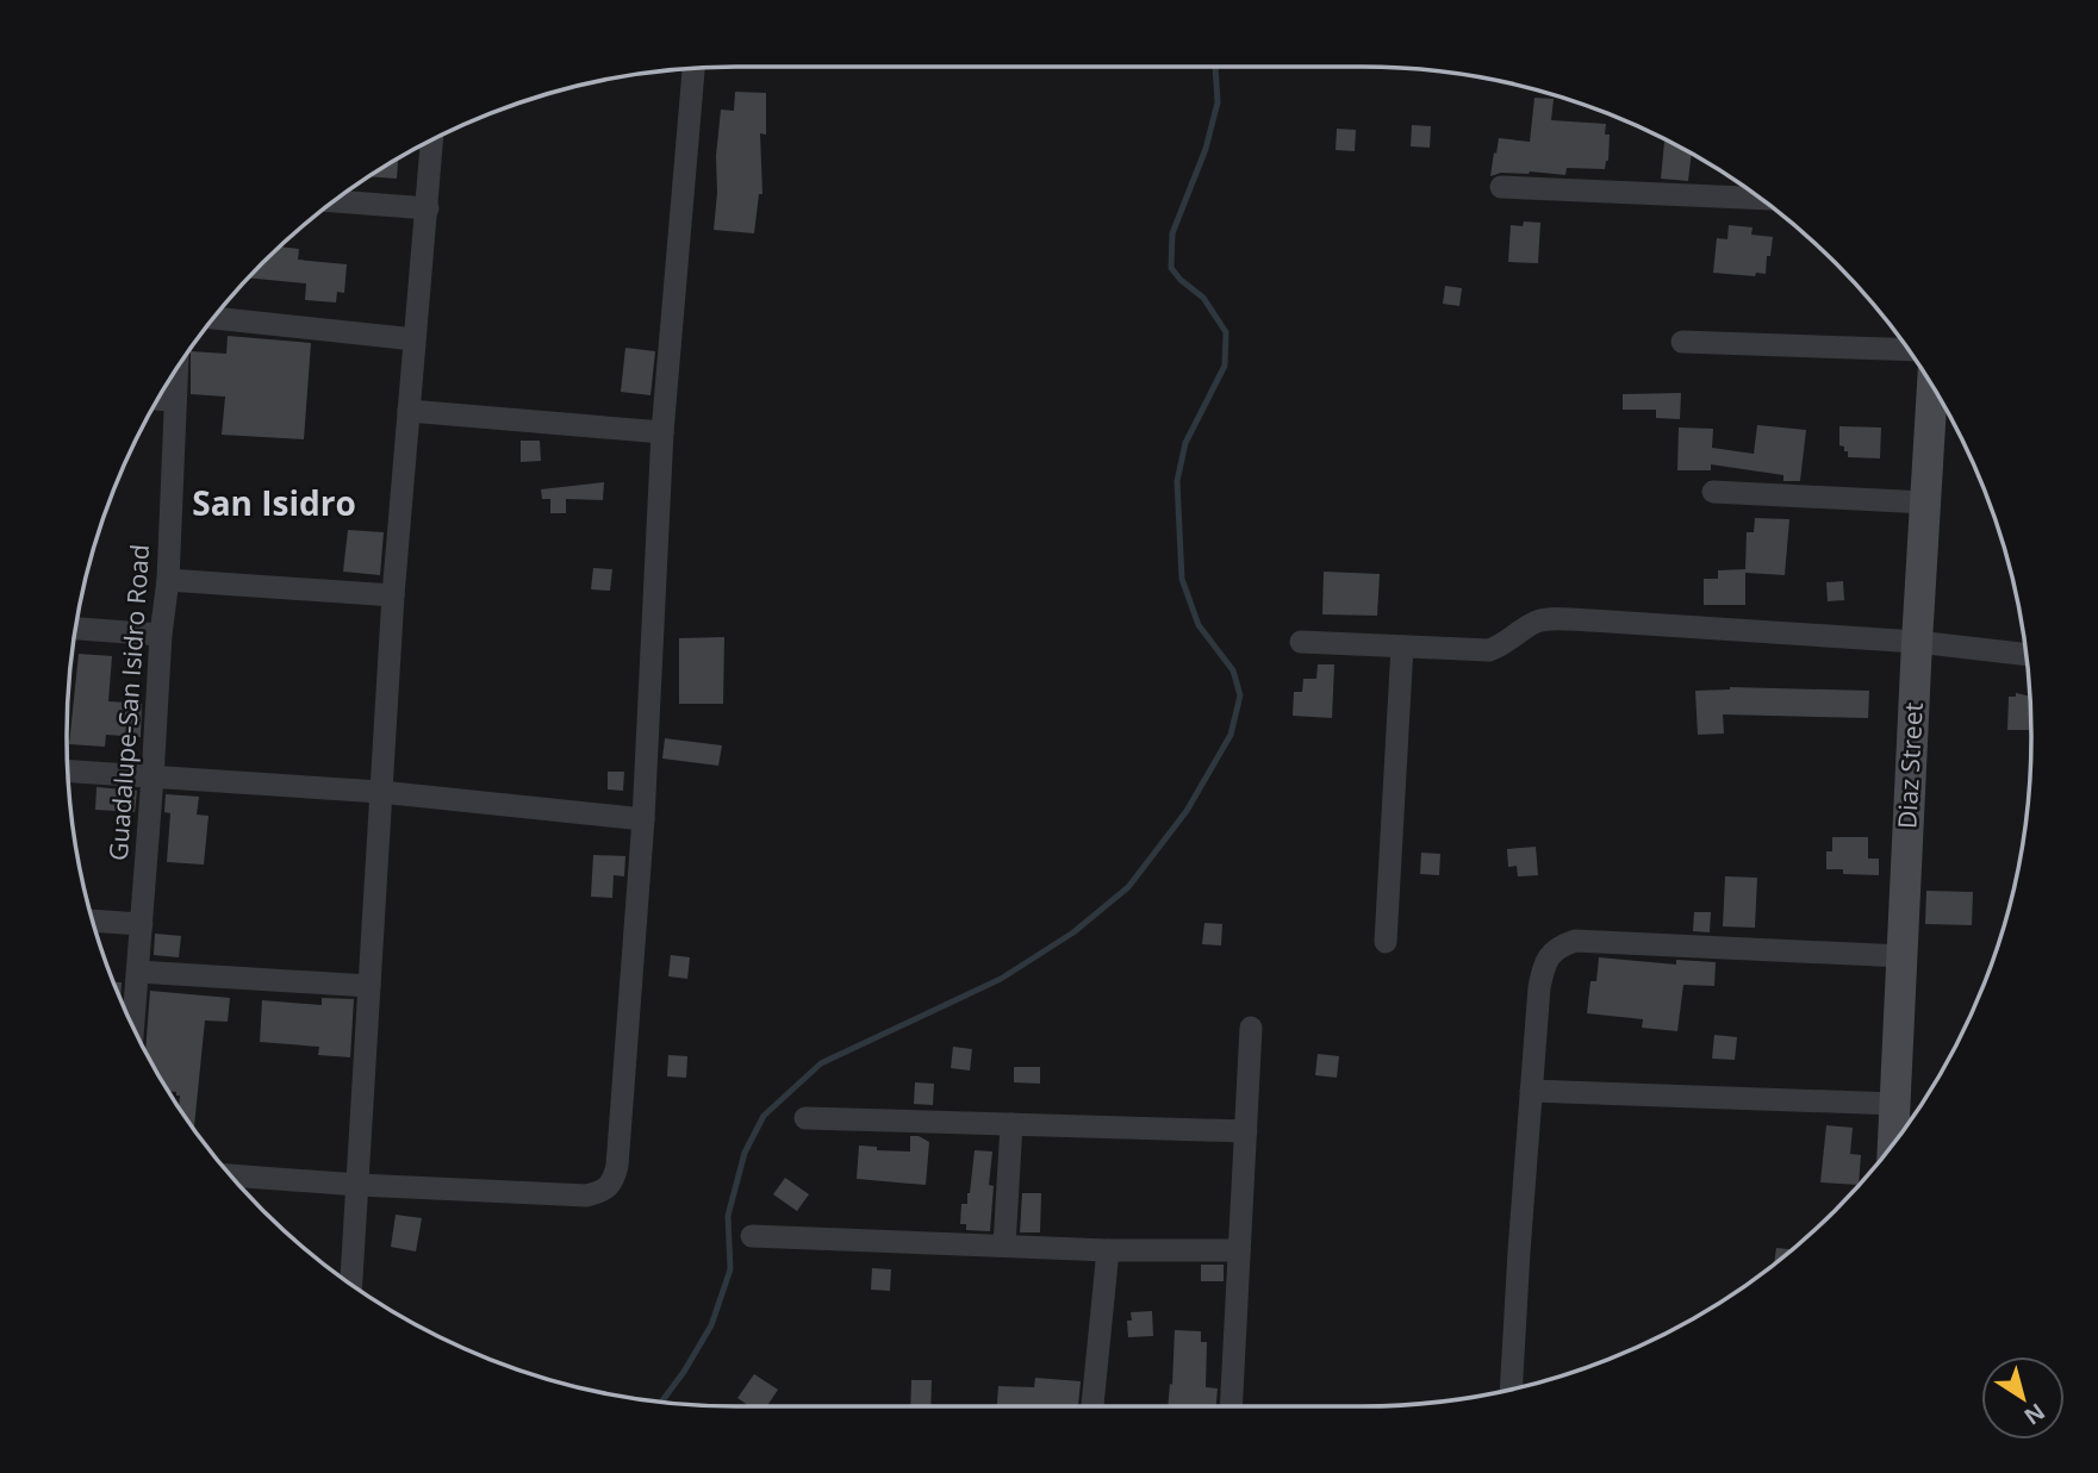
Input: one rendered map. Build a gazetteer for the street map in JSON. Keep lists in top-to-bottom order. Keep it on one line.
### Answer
{"streets":{"main road":["Diaz Street"],"street":["Guadalupe-San Isidro Road"]},"districts":["San Isidro"],"north":"bottom right"}
